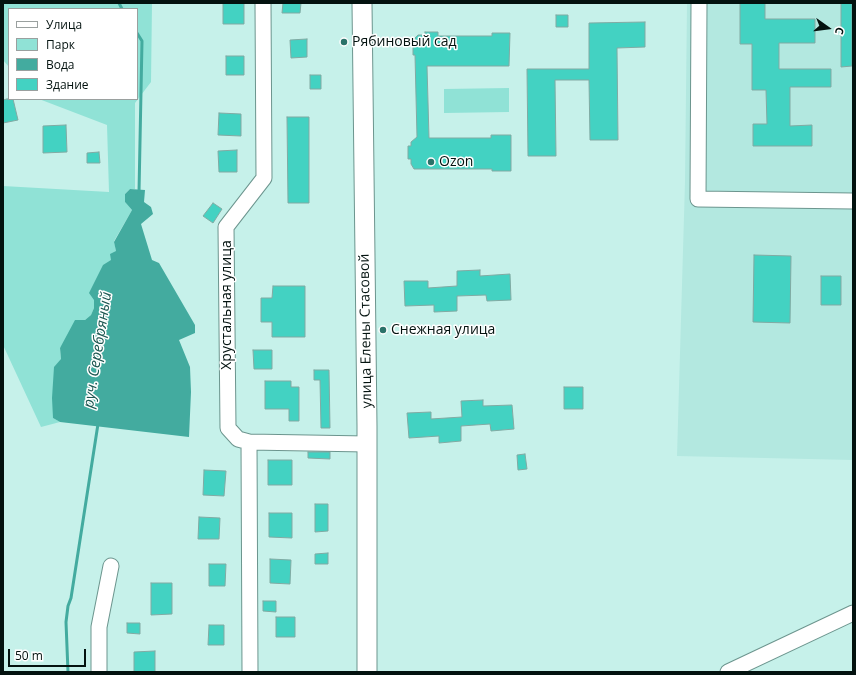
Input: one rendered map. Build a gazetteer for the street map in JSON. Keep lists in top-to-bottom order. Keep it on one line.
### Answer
{"streets":{"main road":["улица Елены Стасовой"],"street":["Хрустальная улица"]},"water":["руч. Серебряный"],"places":["Рябиновый сад","Ozon","Снежная улица"],"legend":["Улица","Парк","Вода","Здание"],"scale_bar":"50 m","north":"right"}
